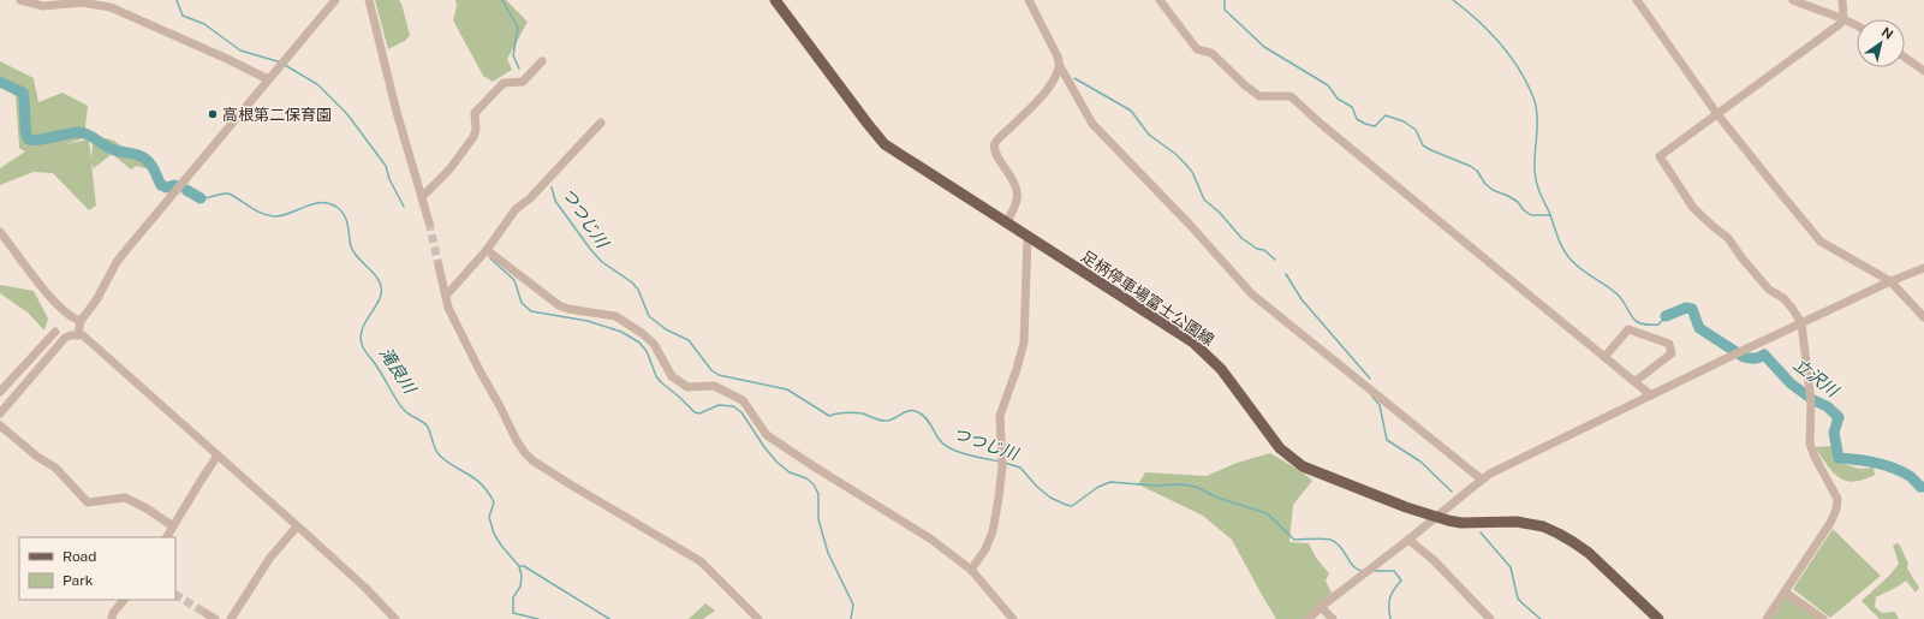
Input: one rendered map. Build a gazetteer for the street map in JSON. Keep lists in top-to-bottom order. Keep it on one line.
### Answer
{"streets":{"main road":["足柄停車場富士公園線"]},"water":["つつじ川","滝良川","立沢川"],"places":["高根第二保育園"],"legend":["Road","Park"],"north":"top right"}
